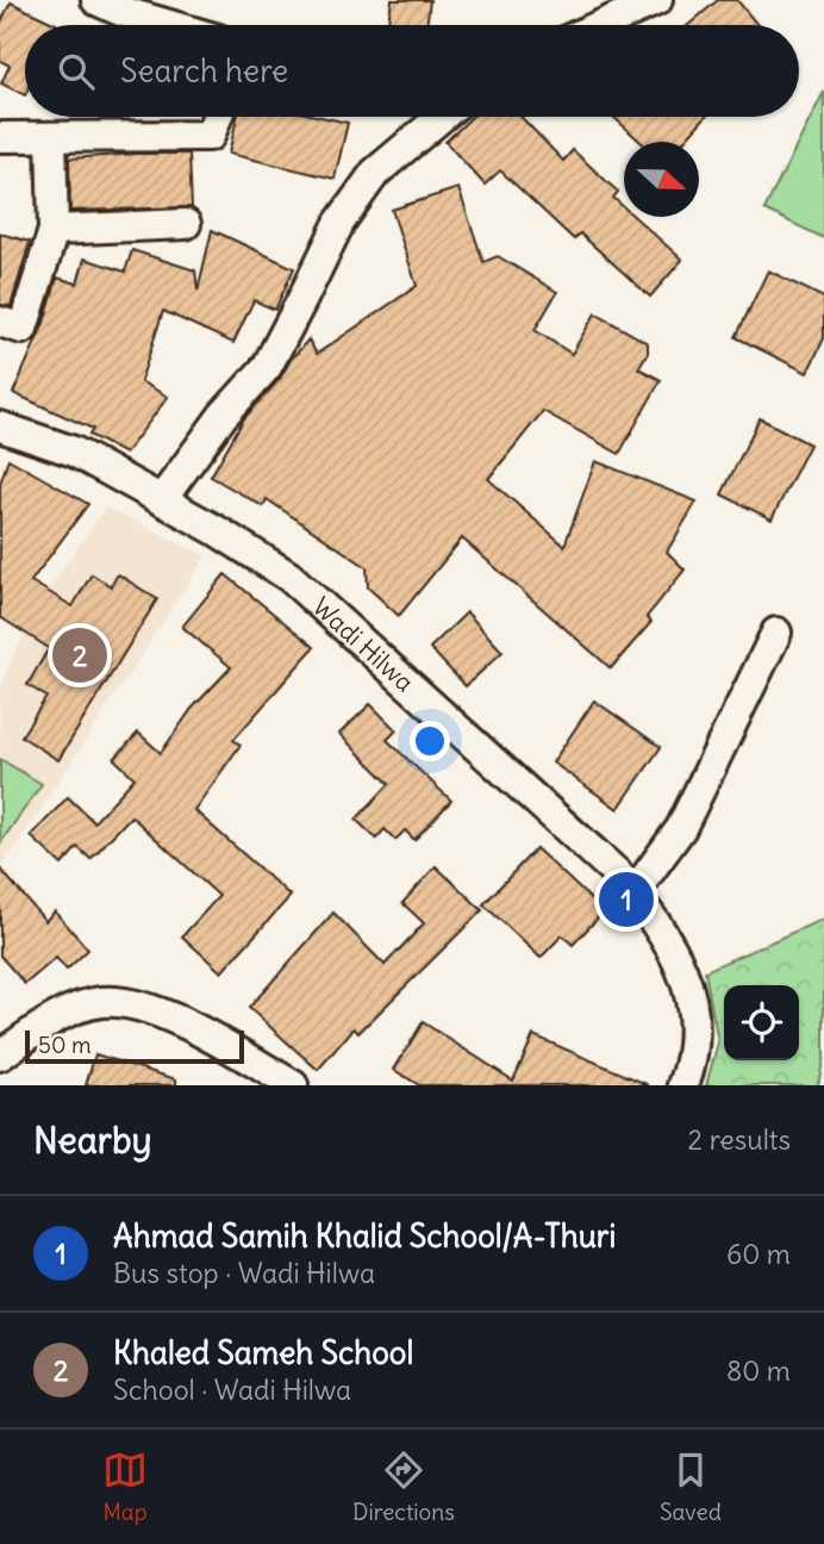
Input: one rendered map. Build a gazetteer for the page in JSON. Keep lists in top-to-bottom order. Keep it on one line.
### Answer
{"streets":{"street":["Wadi Hilwa"]},"scale_bar":"50 m","north":"right","page":{"search":"Search here","pins":["2","1"],"scale":"50 m","heading":["Nearby","2 results"],"list":[{"mark":"1","name":"Ahmad Samih Khalid School/A-Thuri","note":"Bus stop · Wadi Hilwa","value":"60 m"},{"mark":"2","name":"Khaled Sameh School","note":"School · Wadi Hilwa","value":"80 m"}],"nav":["Map","Directions","Saved"]}}
